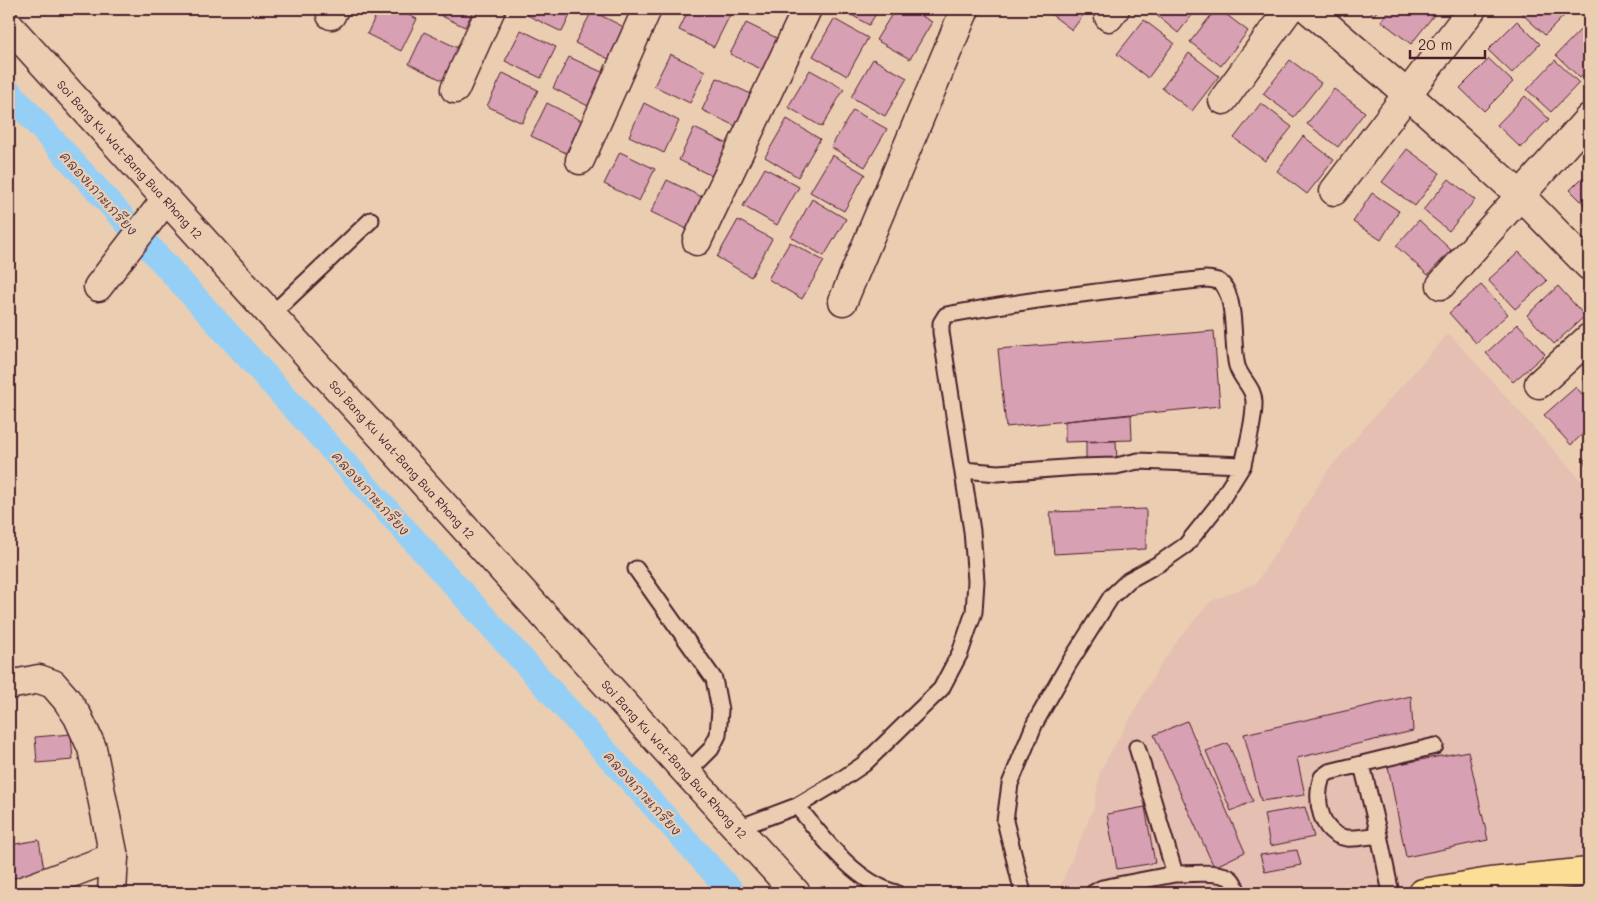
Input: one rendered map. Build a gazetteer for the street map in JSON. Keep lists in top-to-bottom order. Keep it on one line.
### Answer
{"streets":{"street":["Soi Bang Ku Wat-Bang Bua Rhong 12"]},"water":["คลองเกาะเกรียง"],"scale_bar":"20 m"}
